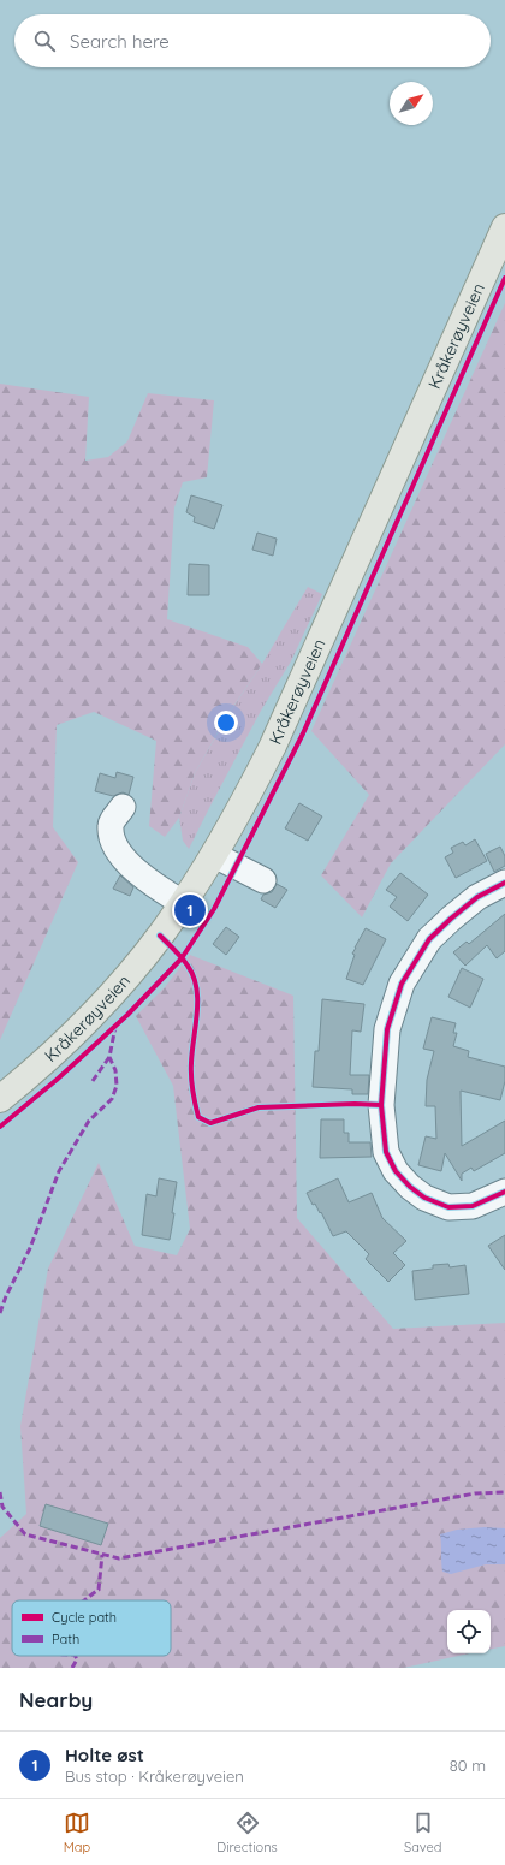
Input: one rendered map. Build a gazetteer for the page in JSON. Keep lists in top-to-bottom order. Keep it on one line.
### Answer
{"streets":{"main road":["Kråkerøyveien"]},"legend":["Cycle path","Path"],"north":"top right","page":{"search":"Search here","pins":"1","heading":"Nearby","list":[{"mark":"1","name":"Holte øst","note":"Bus stop · Kråkerøyveien","value":"80 m"}],"nav":["Map","Directions","Saved"]}}
